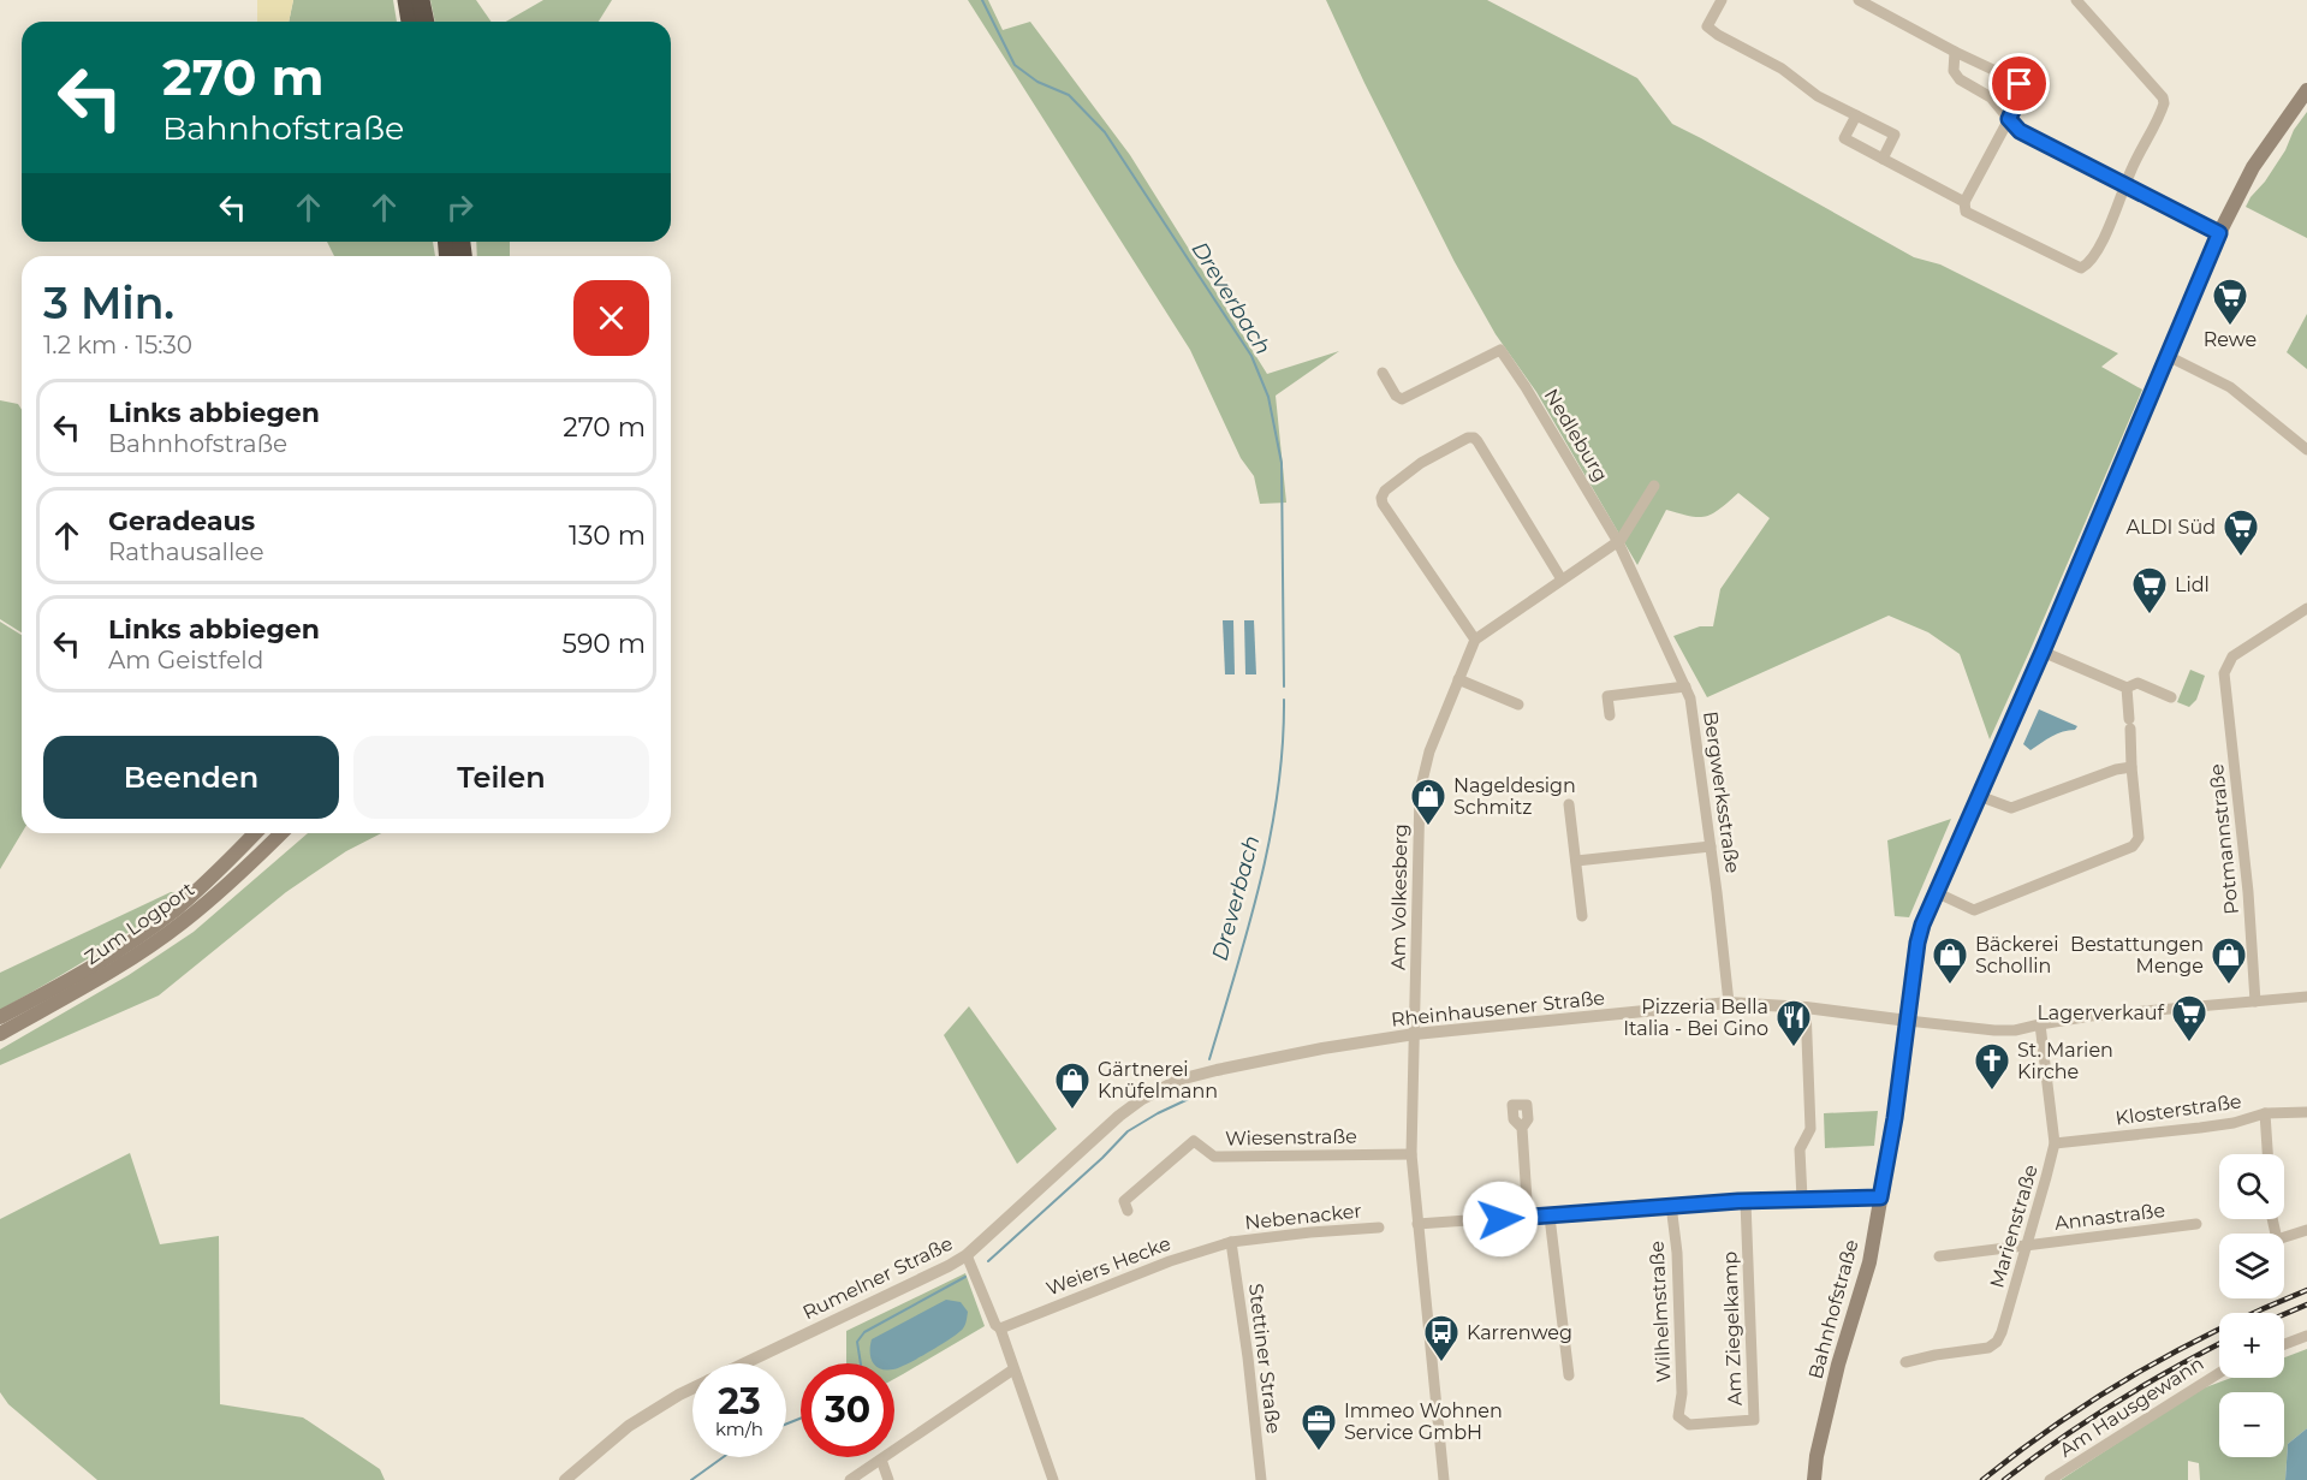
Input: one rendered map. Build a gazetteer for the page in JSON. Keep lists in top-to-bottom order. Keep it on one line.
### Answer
{"streets":{"main road":["Zum Logport","Bahnhofstraße"],"street":["Nedleburg","Bergwerksstraße","Potmannstraße","Am Volkesberg","Rheinhausener Straße","Klosterstraße","Wiesenstraße","Nebenacker","Annastraße","Marienstraße","Weiers Hecke","Rumelner Straße","Wilhelmstraße","Am Ziegelkamp","Stettiner Straße","Am Hausgewann"]},"crossings":[["Nedleburg","Bergwerksstraße"],["Bergwerksstraße","Rheinhausener Straße"],["Am Volkesberg","Rheinhausener Straße"],["Rheinhausener Straße","Rumelner Straße"],["Rheinhausener Straße","Bahnhofstraße"],["Klosterstraße","Marienstraße"],["Nebenacker","Weiers Hecke"],["Nebenacker","Stettiner Straße"],["Annastraße","Marienstraße"],["Weiers Hecke","Stettiner Straße"],["Wilhelmstraße","Am Ziegelkamp"]],"water":["Dreverbach"],"places":{"supermarket":["Rewe","ALDI Süd","Lidl","Lagerverkauf"],"shop":["Nageldesign Schmitz","Bäckerei Schollin","Bestattungen Menge","Gärtnerei Knüfelmann"],"restaurant":["Pizzeria Bella Italia - Bei Gino"],"church":["St. Marien Kirche"],"bus stop":["Karrenweg"],"office":["Immeo Wohnen Service GmbH"]},"page":{"turn":["270 m","Bahnhofstraße"],"heading":["3 Min.","1.2 km · 15:30"],"list":[{"name":"Links abbiegen","note":"Bahnhofstraße","value":"270 m"},{"name":"Geradeaus","note":"Rathausallee","value":"130 m"},{"name":"Links abbiegen","note":"Am Geistfeld","value":"590 m"}],"buttons":["Beenden","Teilen"],"map_buttons":["+","−"],"speed":"23 km/h","limit":"30"}}
